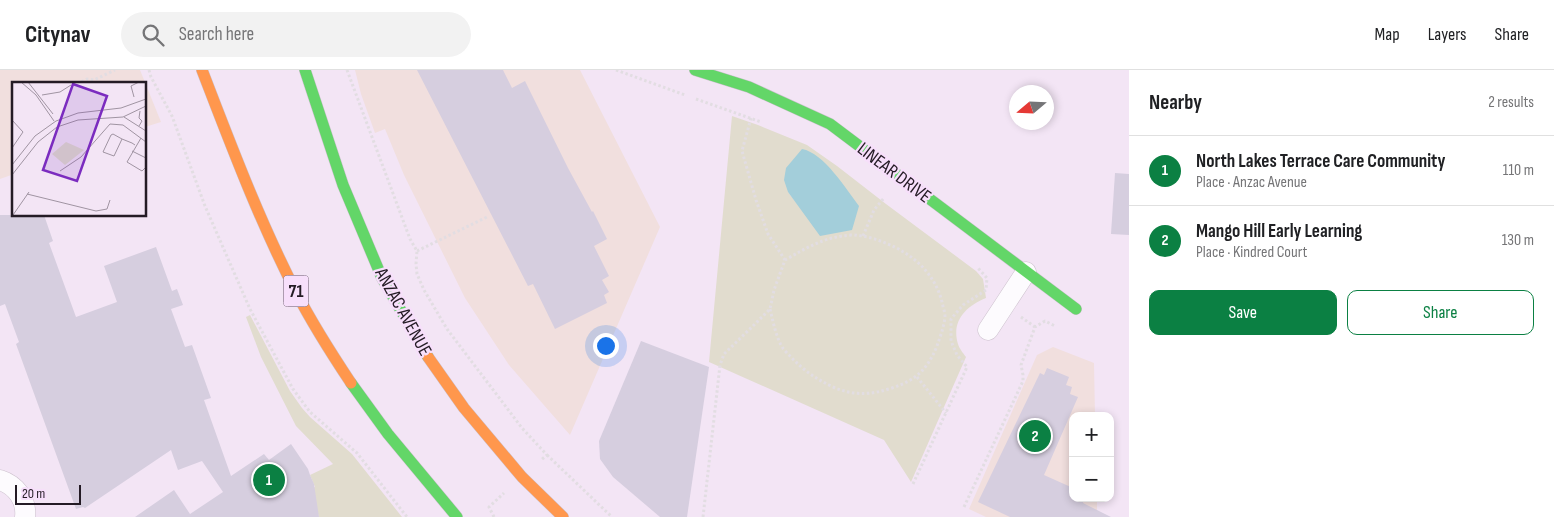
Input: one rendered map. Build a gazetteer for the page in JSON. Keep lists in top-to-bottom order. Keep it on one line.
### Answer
{"streets":{"main road":["LINEAR DRIVE","71","ANZAC AVENUE"]},"scale_bar":"20 m","north":"left","page":{"header":"Citynav","search":"Search here","nav":["Map","Layers","Share"],"heading":["Nearby","2 results"],"list":[{"mark":"1","name":"North Lakes Terrace Care Community","note":"Place · Anzac Avenue","value":"110 m"},{"mark":"2","name":"Mango Hill Early Learning","note":"Place · Kindred Court","value":"130 m"}],"buttons":["Save","Share"],"map_buttons":["+","−"],"pins":["2","1"],"scale":"20 m"}}
